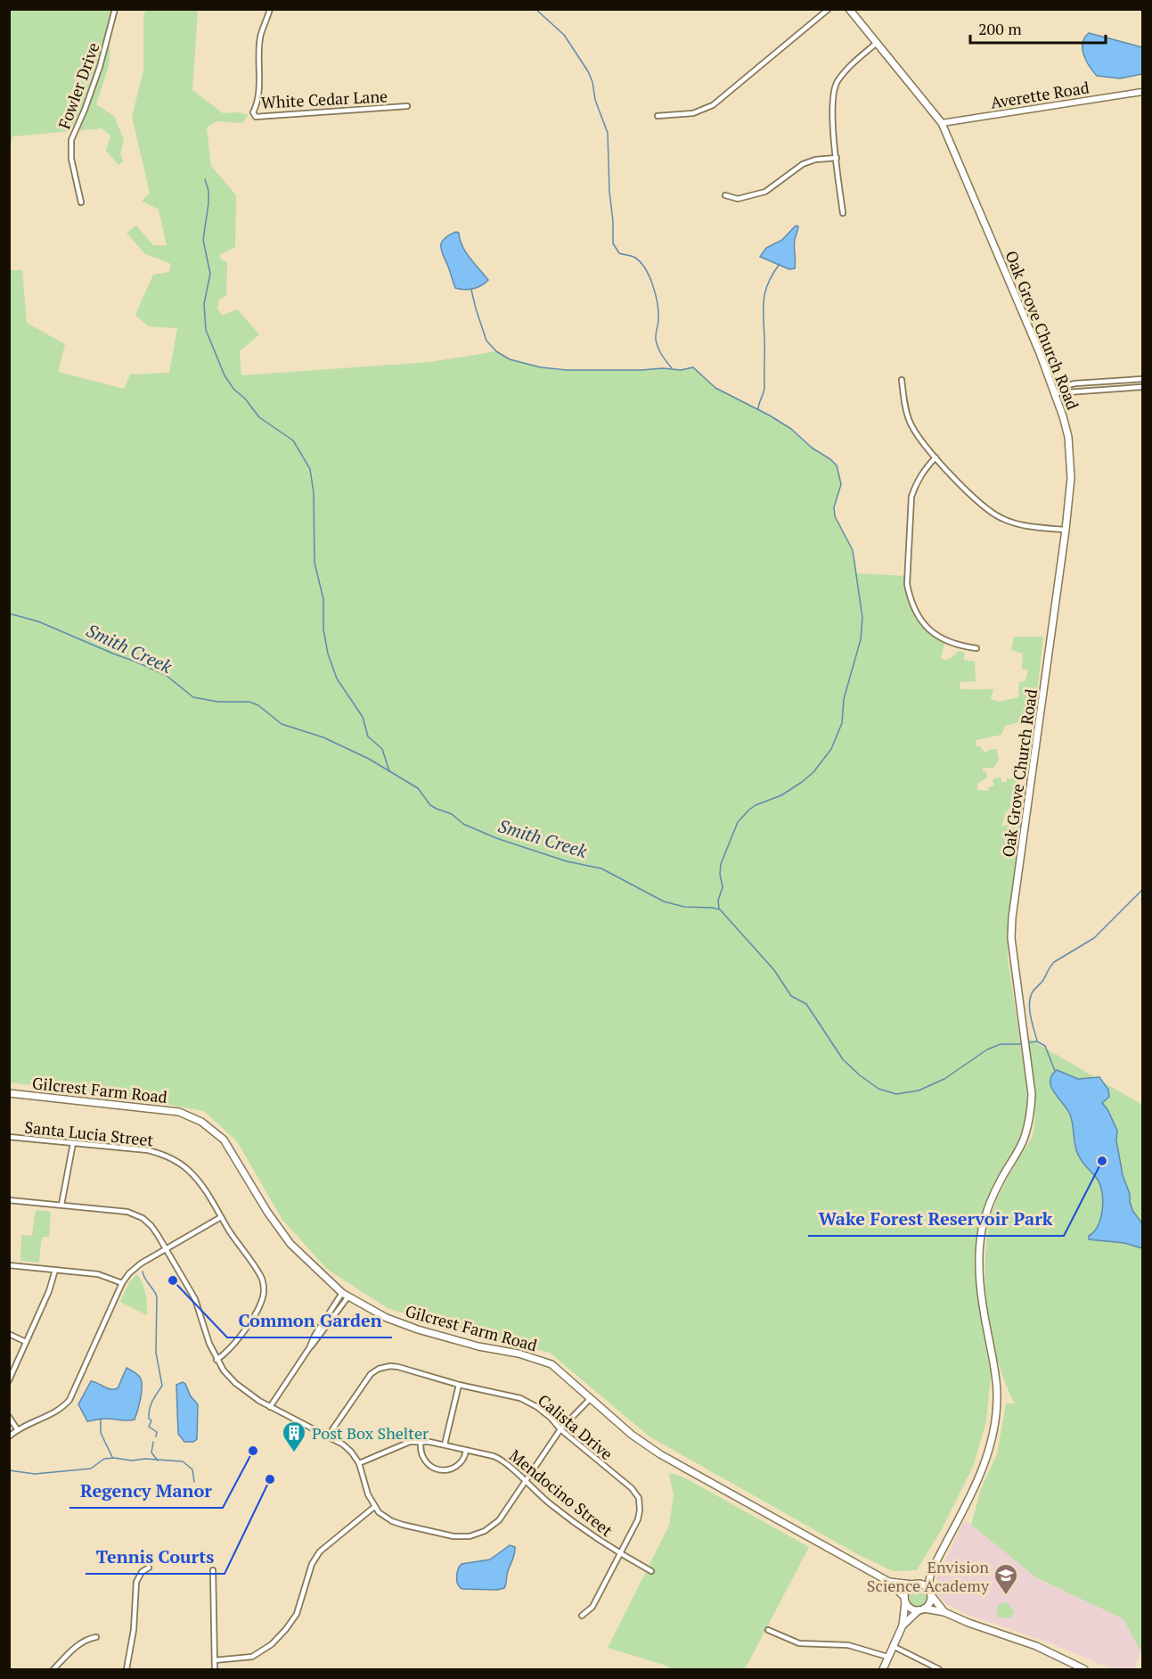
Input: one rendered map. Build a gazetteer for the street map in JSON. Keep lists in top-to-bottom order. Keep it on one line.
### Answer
{"streets":{"main road":["Oak Grove Church Road","Gilcrest Farm Road"],"street":["Fowler Drive","Averette Road","White Cedar Lane","Santa Lucia Street","Calista Drive","Mendocino Street"]},"crossings":[["Averette Road","Oak Grove Church Road"],["Oak Grove Church Road","Gilcrest Farm Road"],["Calista Drive","Mendocino Street"]],"water":["Smith Creek"],"places":{"other":["Wake Forest Reservoir Park","Common Garden","Regency Manor","Tennis Courts"],"building":["Post Box Shelter"],"school or university":["Envision Science Academy"]},"scale_bar":"200 m"}
